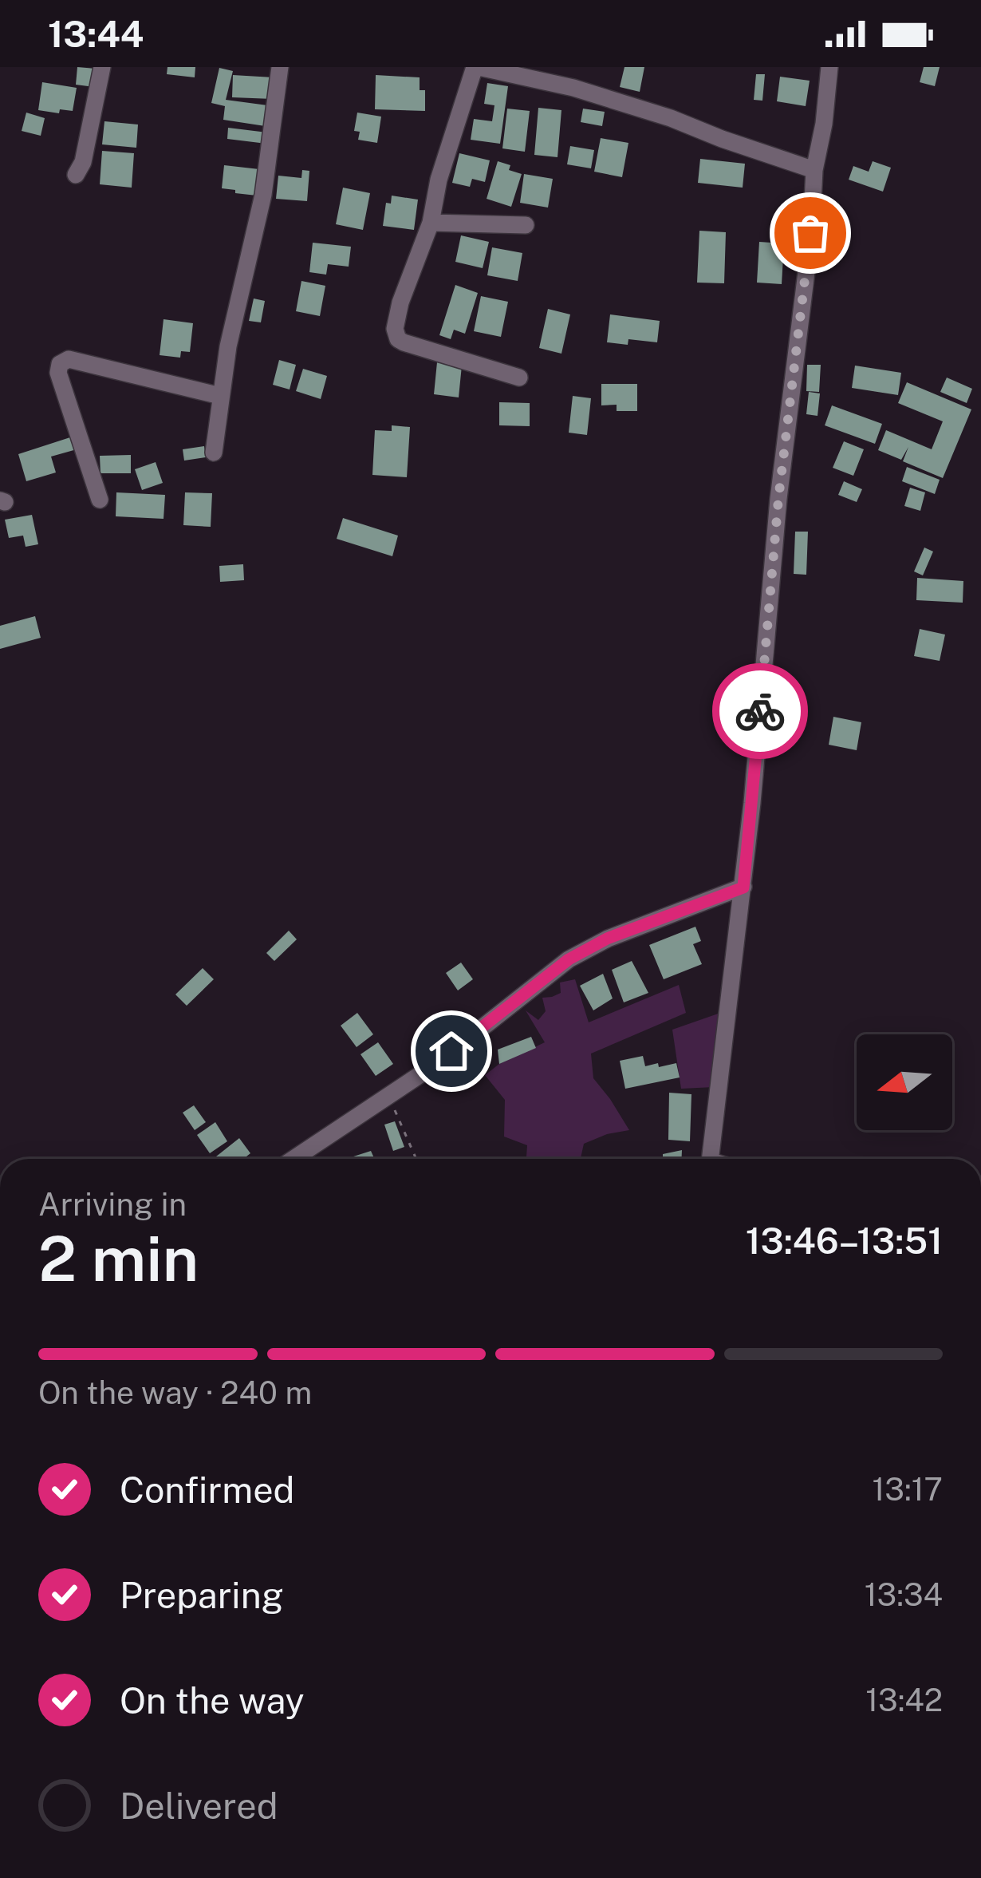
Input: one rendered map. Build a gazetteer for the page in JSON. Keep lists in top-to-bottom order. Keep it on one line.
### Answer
{"north":"left","page":{"status":"13:44","heading":["2 min","Arriving in","13:46–13:51"],"bar":"On the way · 240 m","list":[["Confirmed","13:17"],["Preparing","13:34"],["On the way","13:42"],"Delivered"]}}
